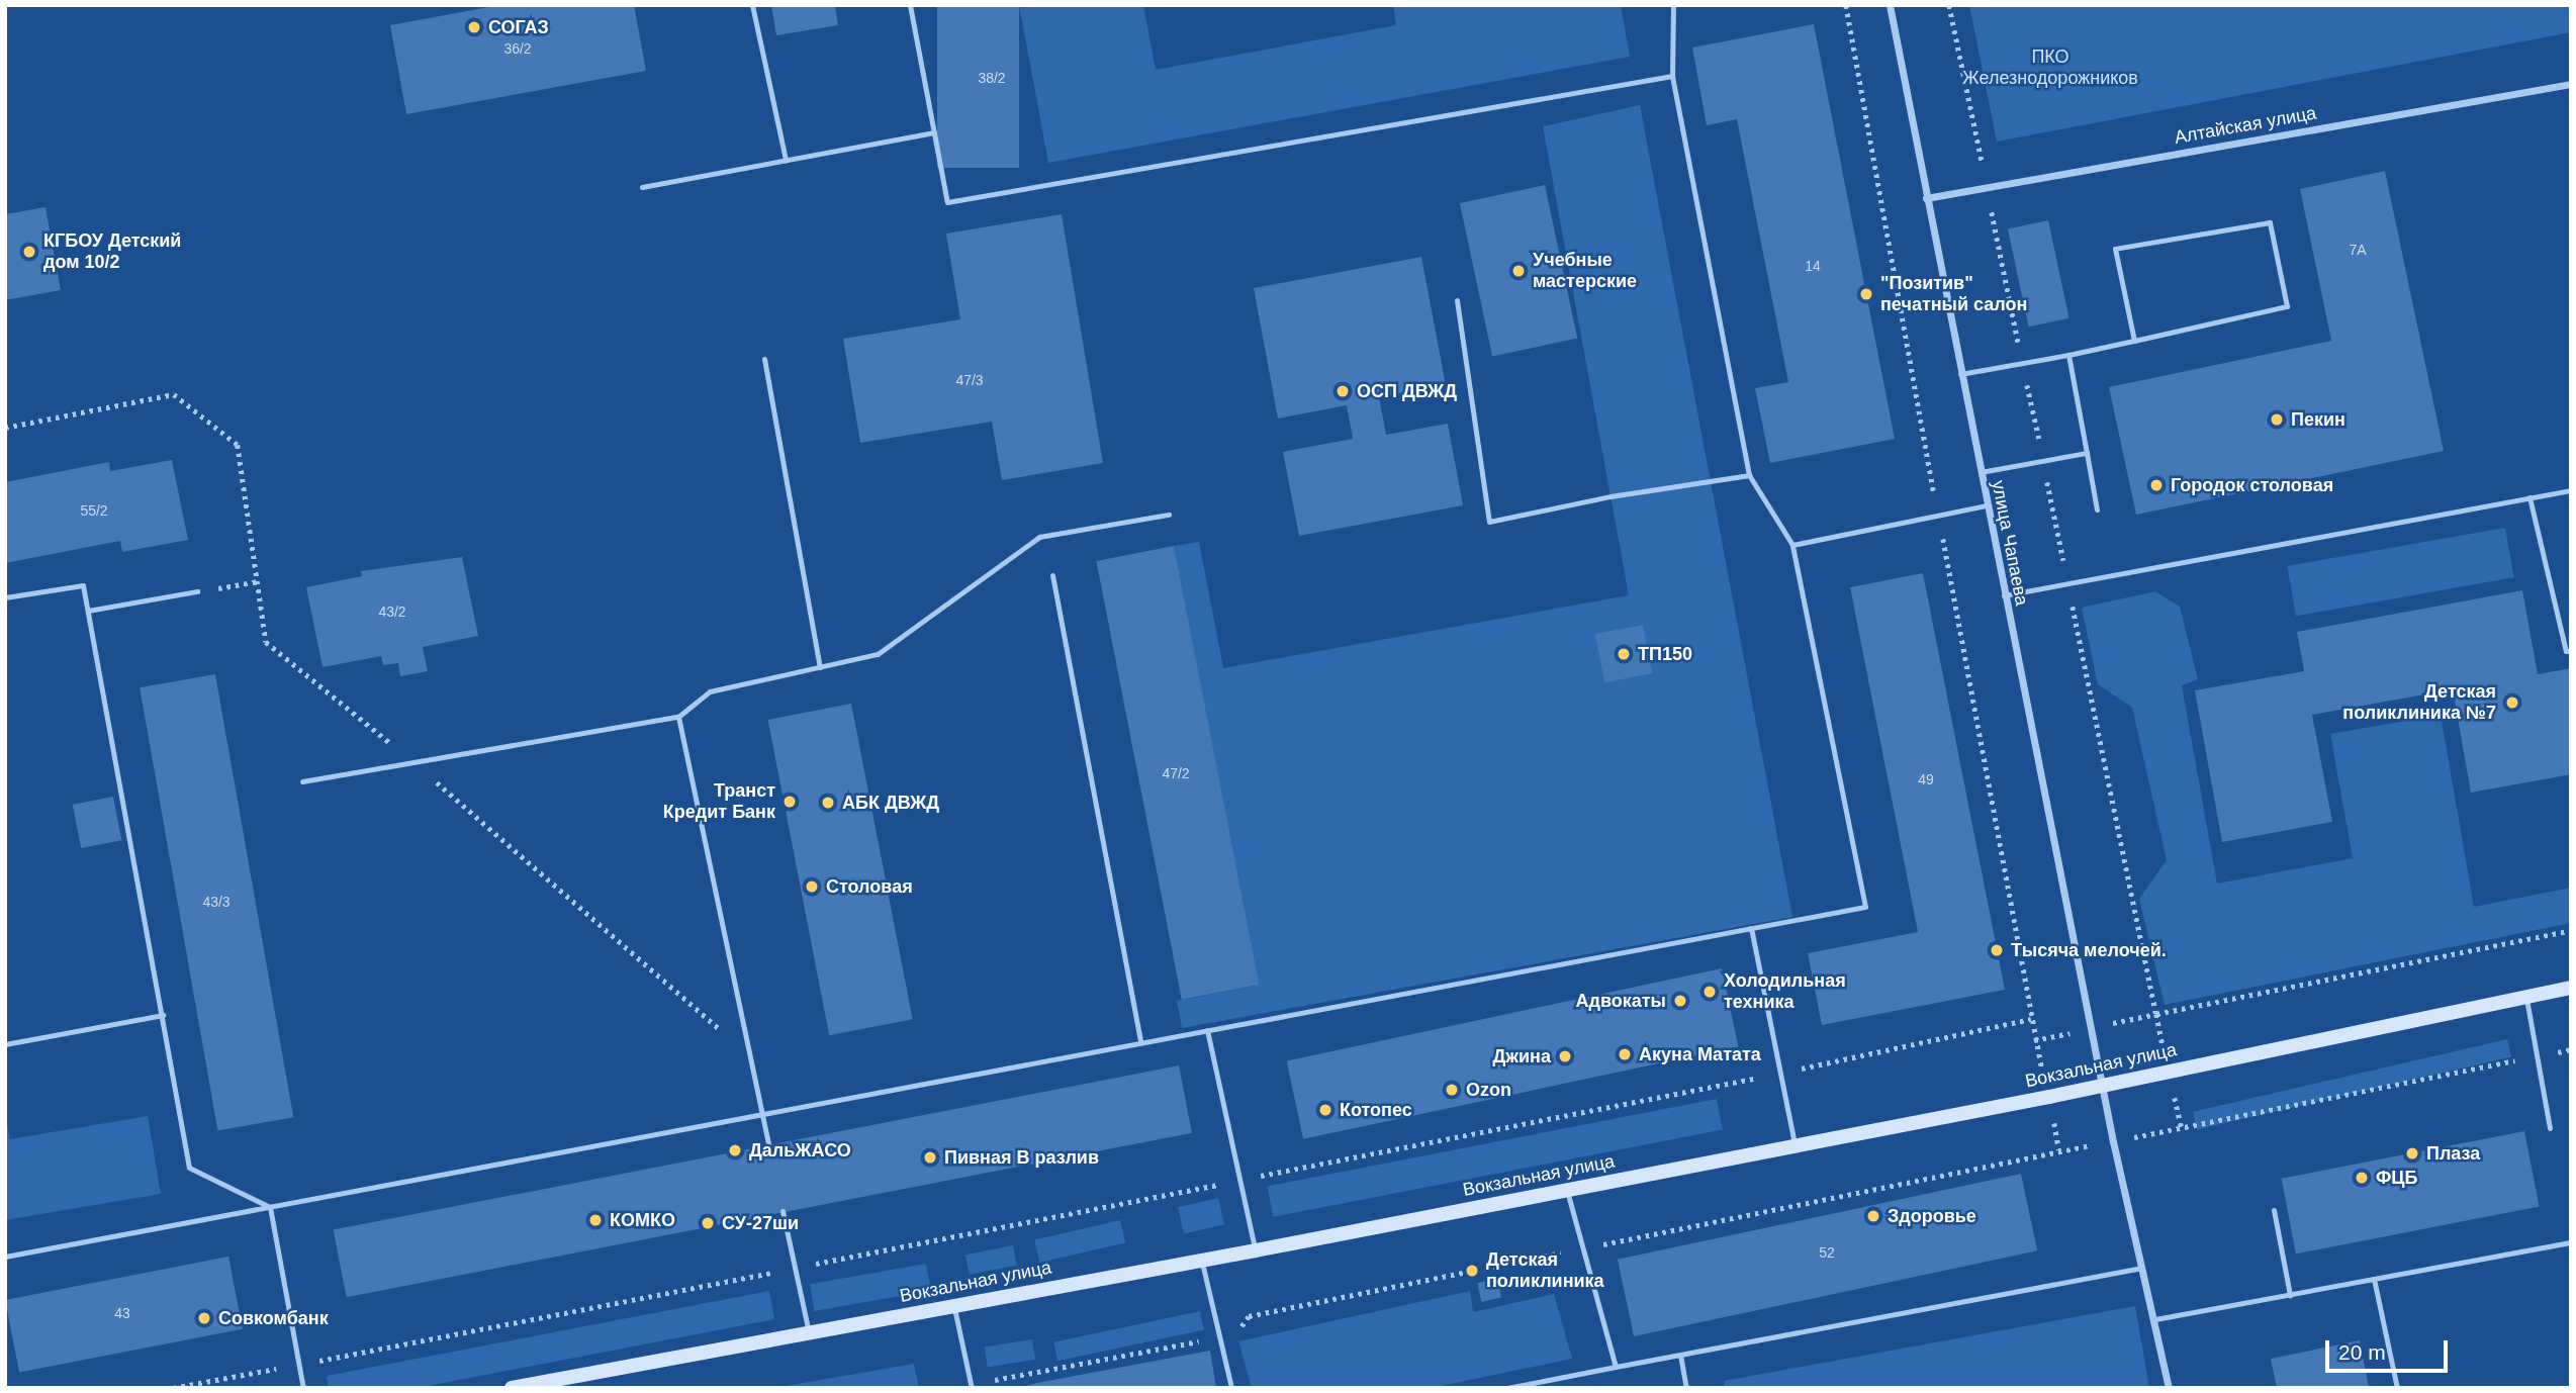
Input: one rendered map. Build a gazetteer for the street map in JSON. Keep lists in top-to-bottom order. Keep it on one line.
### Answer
{"streets":{"main road":["Вокзальная улица"],"street":["Алтайская улица","улица Чапаева"]},"crossings":[["Алтайская улица","улица Чапаева"],["улица Чапаева","Вокзальная улица"]],"parks":["ПКО Железнодорожников"],"places":["СОГАЗ","КГБОУ Детский дом 10/2","Учебные мастерские","\"Позитив\" печатный салон","ОСП ДВЖД","Пекин","Городок столовая","ТП150","Детская поликлиника №7","Транст Кредит Банк","АБК ДВЖД","Столовая","Тысяча мелочей.","Холодильная техника","Адвокаты","Акуна Матата","Джина","Ozon","Котопес","ДальЖАСО","Плаза","Пивная В разлив","ФЦБ","Здоровье","КОМКО","СУ-27ши","Детская поликлиника","Совкомбанк"],"house_numbers":["36/2","38/2","7А","14","47/3","55/2","43/2","47/2","49","43/3","52","43"],"scale_bar":"20 m"}
